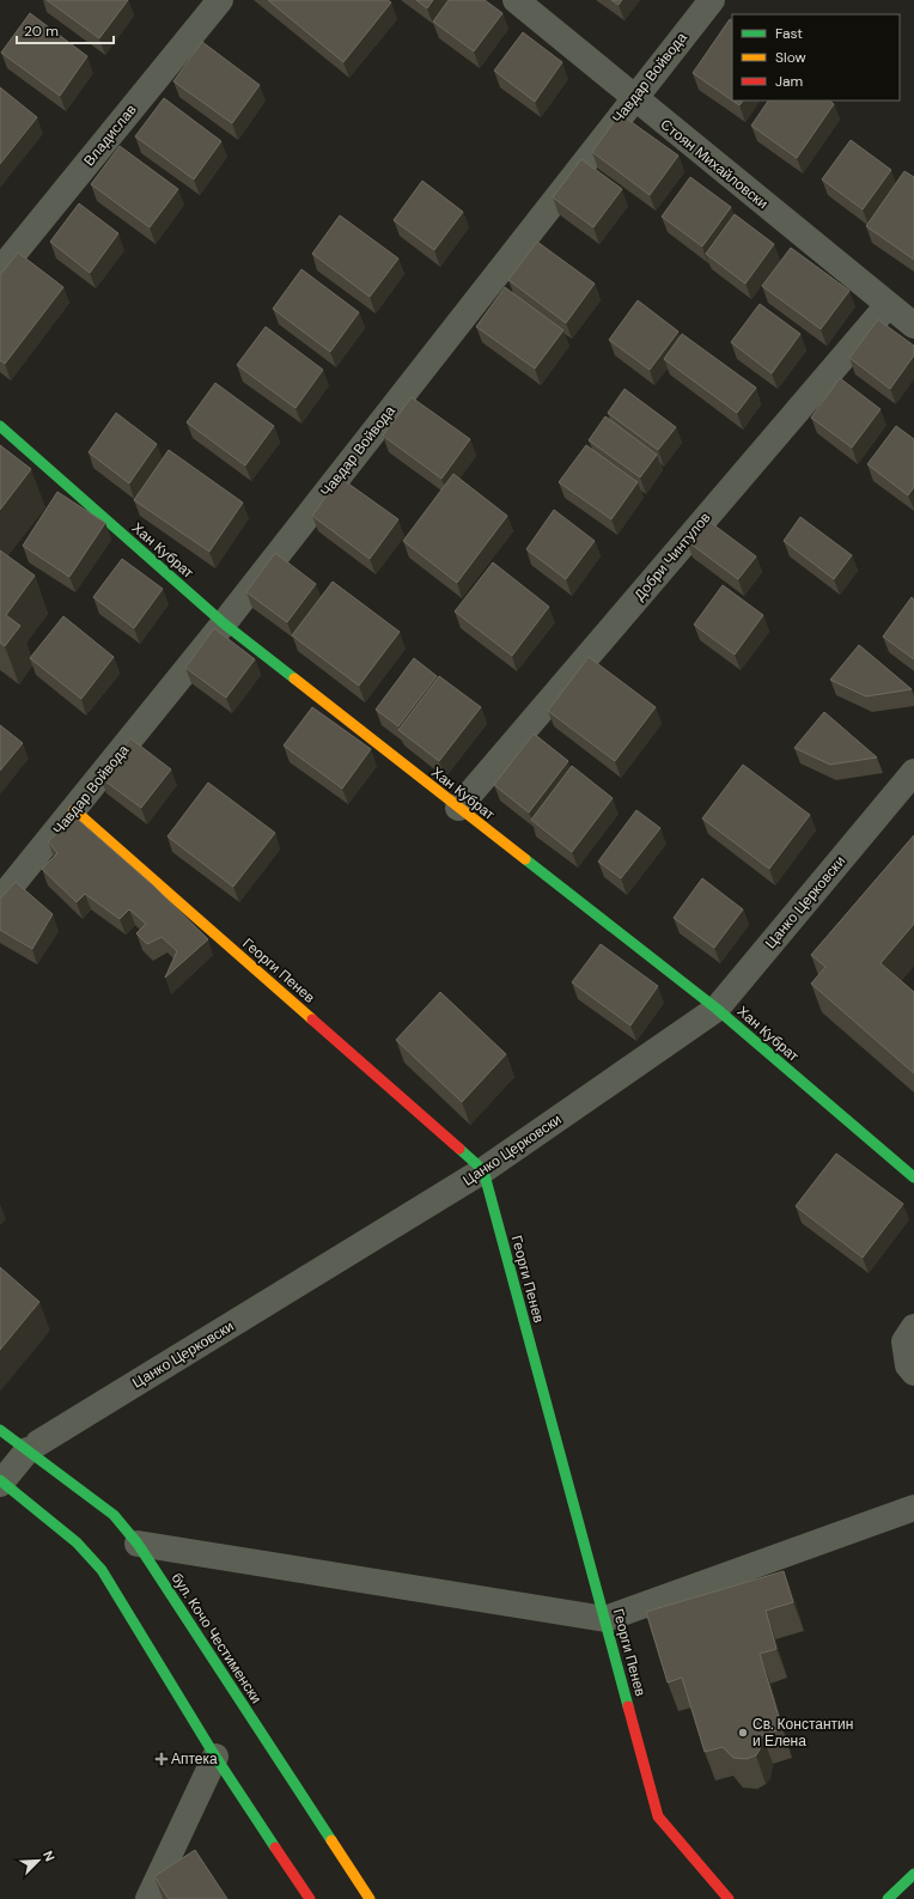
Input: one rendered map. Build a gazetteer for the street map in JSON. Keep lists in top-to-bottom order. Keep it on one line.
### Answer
{"streets":{"street":["Чавдар Войвода","Владислав","Стоян Михайловски","Хан Кубрат","Добри Чинтулов","Цанко Церковски","Георги Пенев","бул. Кочо Честименски"]},"crossings":[["Чавдар Войвода","Стоян Михайловски"],["Чавдар Войвода","Хан Кубрат"],["Чавдар Войвода","Георги Пенев"],["Стоян Михайловски","Добри Чинтулов"],["Хан Кубрат","Добри Чинтулов"],["Хан Кубрат","Цанко Церковски"],["Цанко Церковски","Георги Пенев"],["Цанко Церковски","бул. Кочо Честименски"]],"places":{"other":["Св. Константин и Елена"],"health":["Аптека"]},"legend":["Fast","Slow","Jam"],"scale_bar":"20 m","north":"top right"}
